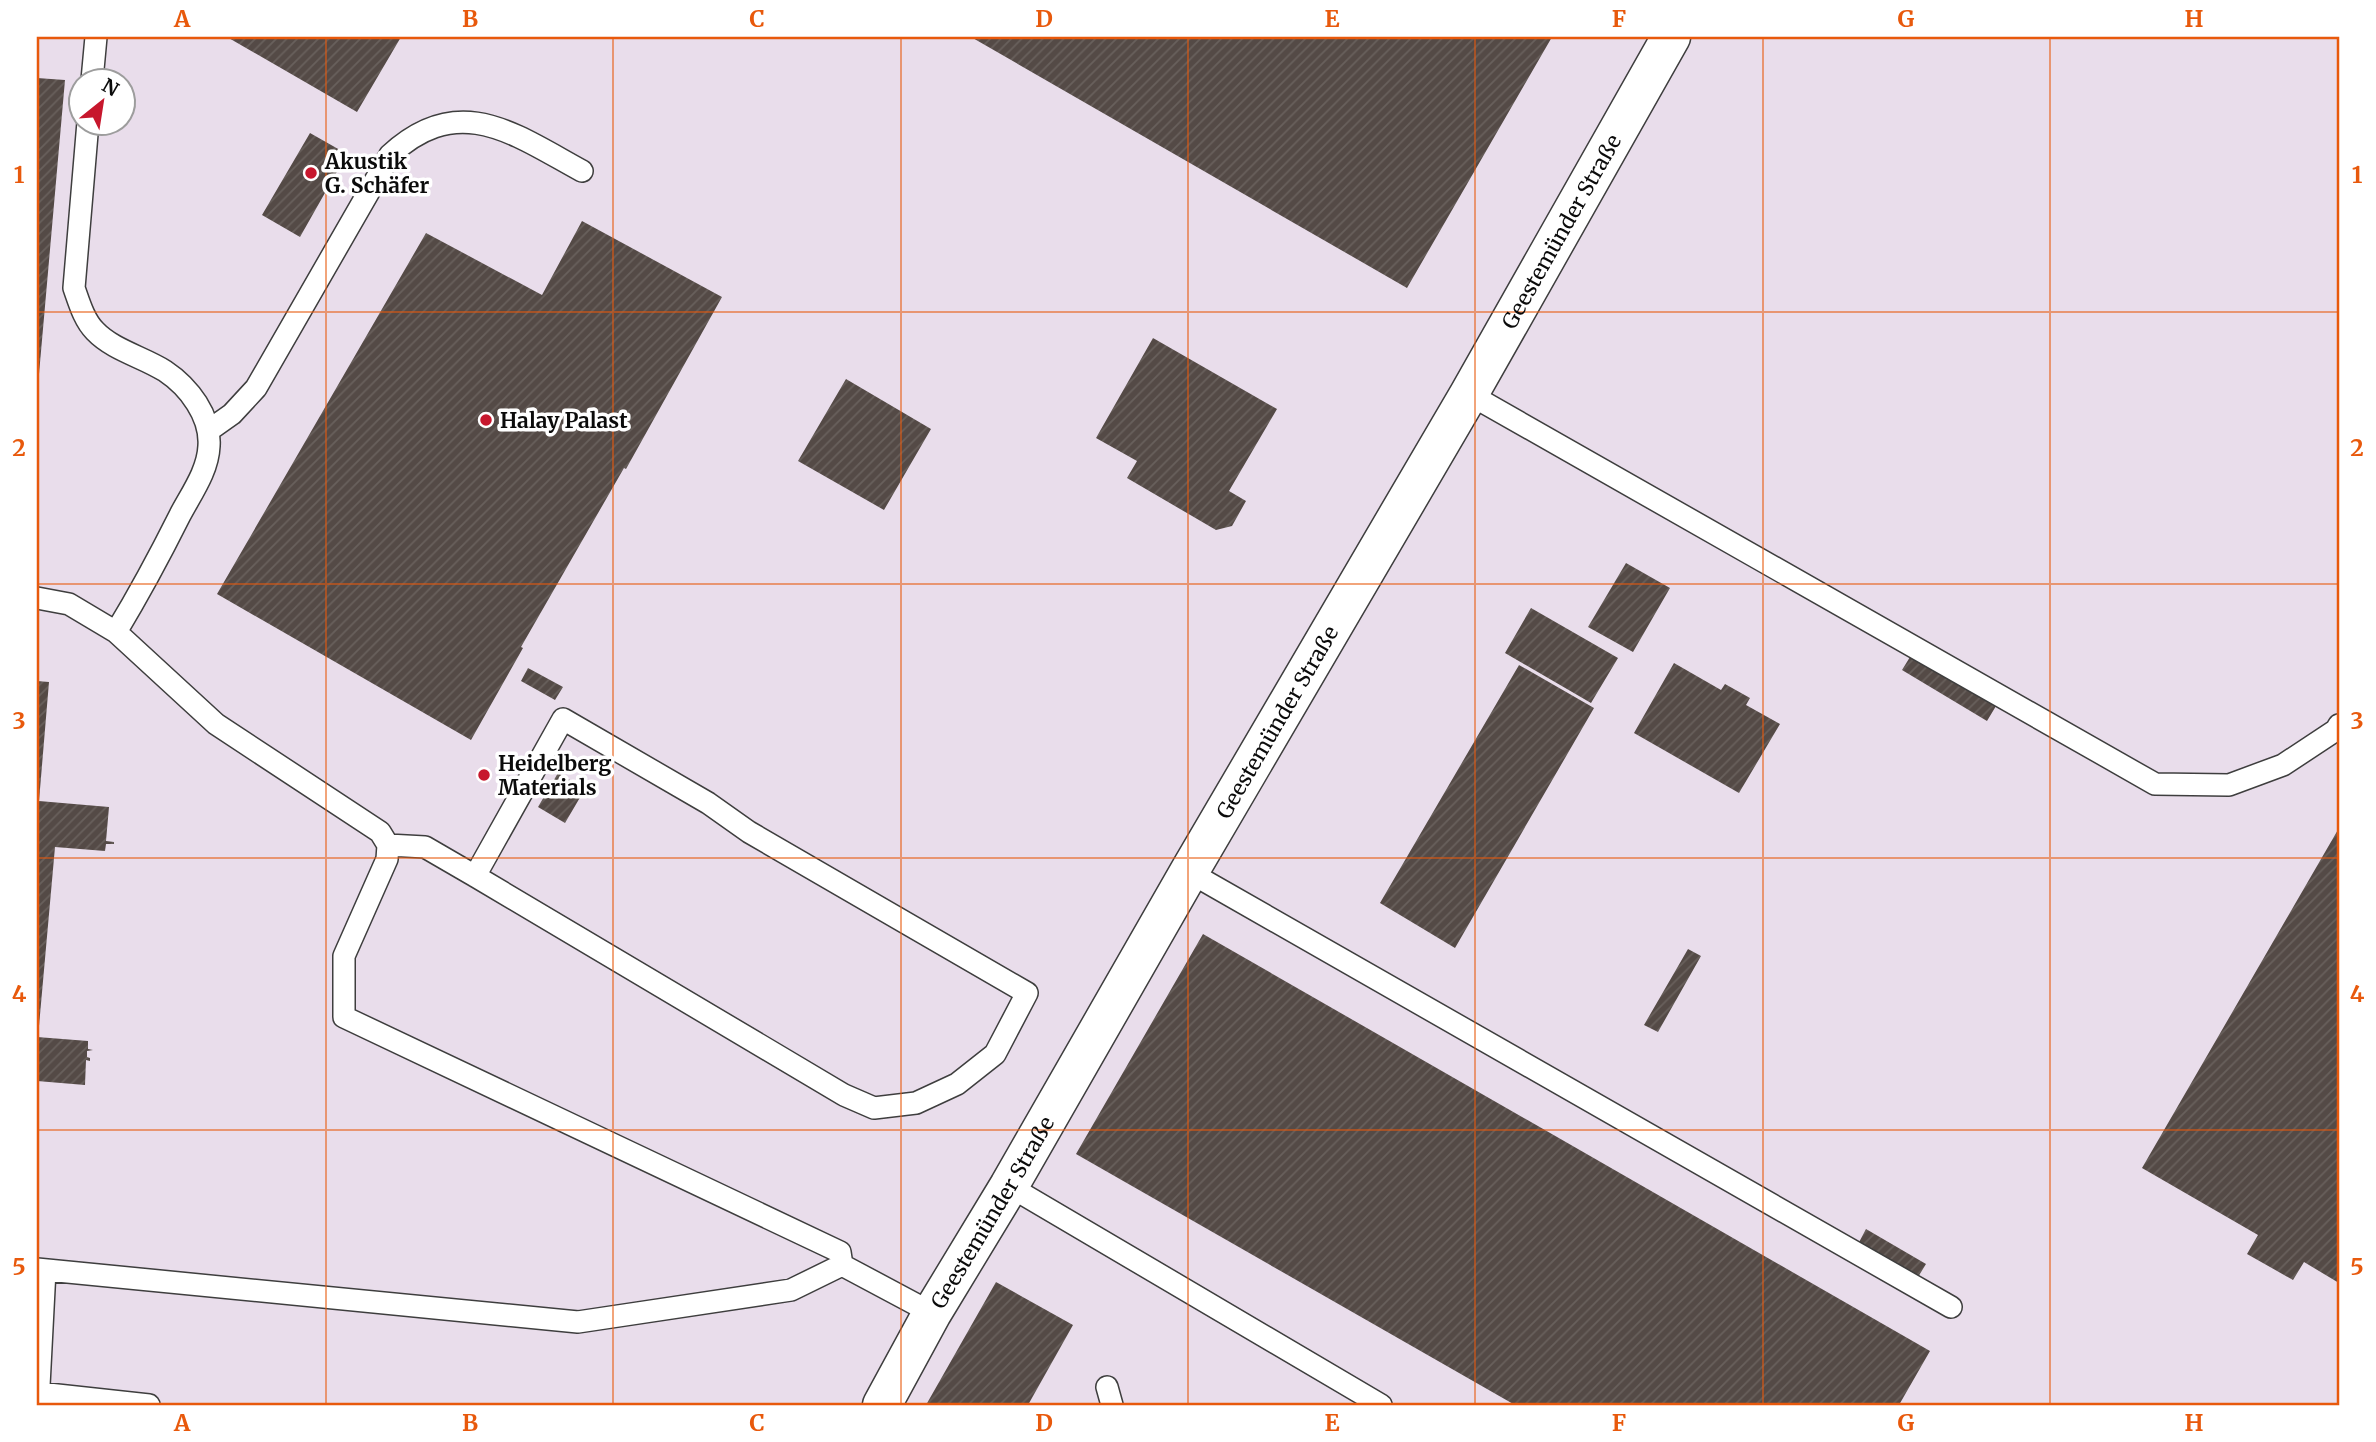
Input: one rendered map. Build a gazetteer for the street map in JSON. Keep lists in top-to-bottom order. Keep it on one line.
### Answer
{"streets":{"street":["Geestemünder Straße"]},"places":["Akustik G. Schäfer","Halay Palast","Heidelberg Materials"],"north":"top right","grid":{"columns":["A","B","C","D","E","F","G","H"],"rows":["1","2","3","4","5"]}}
